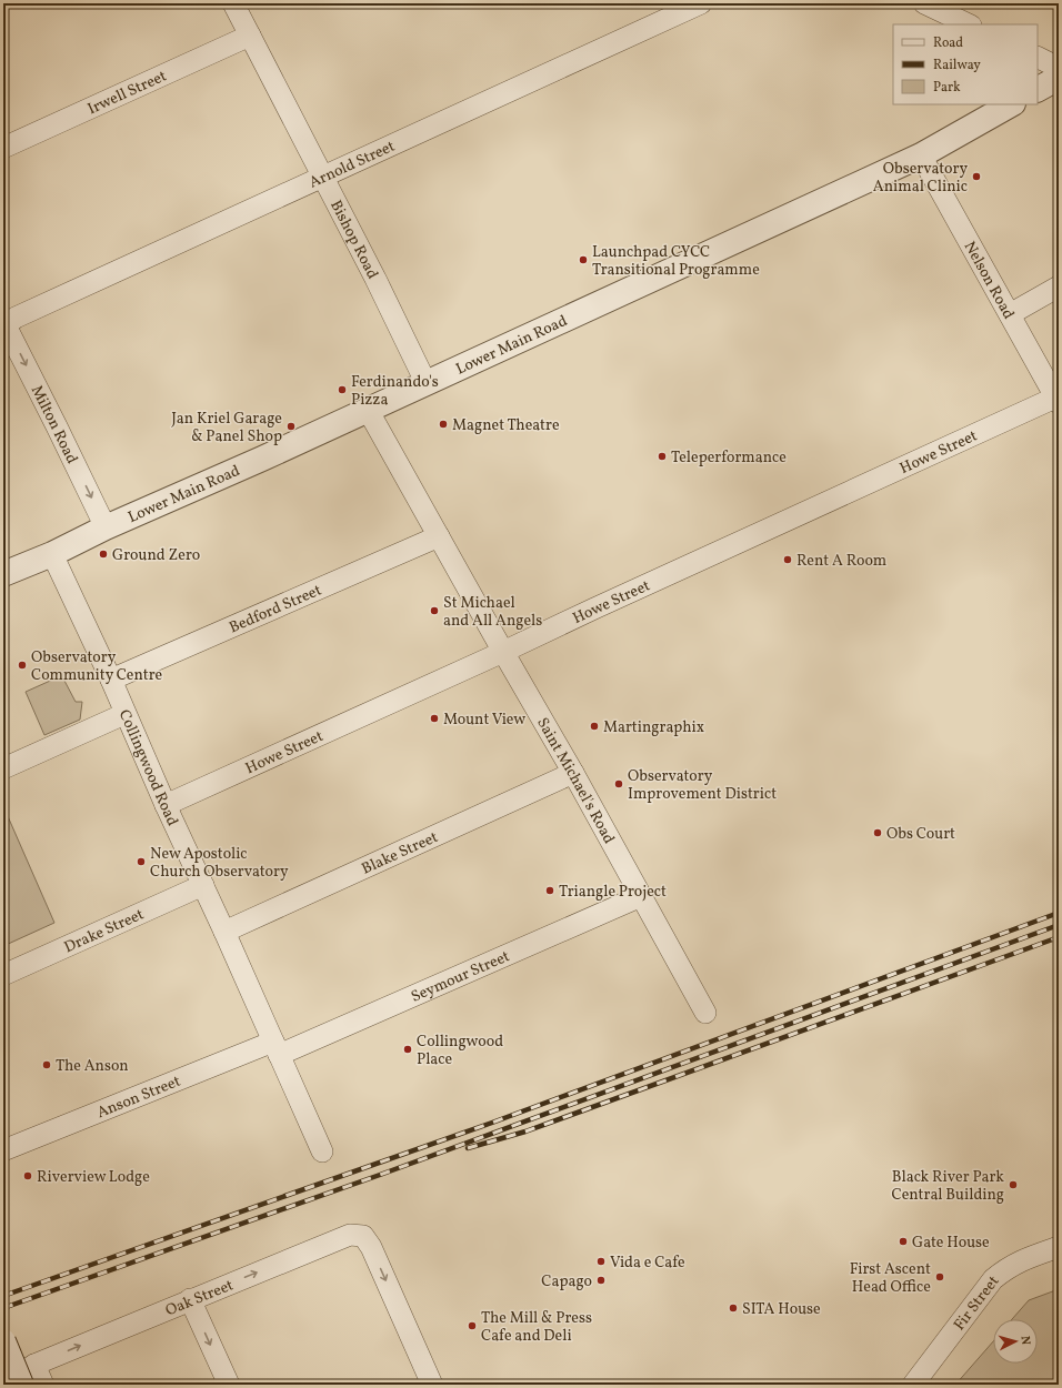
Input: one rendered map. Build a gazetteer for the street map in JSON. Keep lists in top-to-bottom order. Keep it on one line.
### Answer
{"streets":{"street":["Irwell Street","Arnold Street","Bishop Road","Nelson Road","Lower Main Road","Milton Road","Howe Street","Bedford Street","Collingwood Road","Saint Michael's Road","Blake Street","Drake Street","Seymour Street","Anson Street","Oak Street","Fir Street"]},"crossings":[["Irwell Street","Bishop Road"],["Arnold Street","Bishop Road"],["Arnold Street","Milton Road"],["Bishop Road","Lower Main Road"],["Nelson Road","Lower Main Road"],["Nelson Road","Howe Street"],["Lower Main Road","Milton Road"],["Lower Main Road","Collingwood Road"],["Lower Main Road","Saint Michael's Road"],["Howe Street","Collingwood Road"],["Howe Street","Saint Michael's Road"],["Bedford Street","Collingwood Road"],["Bedford Street","Saint Michael's Road"],["Collingwood Road","Blake Street"],["Collingwood Road","Drake Street"],["Collingwood Road","Seymour Street"],["Collingwood Road","Anson Street"],["Saint Michael's Road","Blake Street"],["Saint Michael's Road","Seymour Street"],["Seymour Street","Anson Street"]],"one_way":["Milton Road"],"places":["Observatory Animal Clinic","Launchpad CYCC Transitional Programme","Ferdinando's Pizza","Magnet Theatre","Jan Kriel Garage & Panel Shop","Teleperformance","Ground Zero","Rent A Room","St Michael and All Angels","Observatory Community Centre","Mount View","Martingraphix","Observatory Improvement District","Obs Court","New Apostolic Church Observatory","Triangle Project","Collingwood Place","The Anson","Riverview Lodge","Black River Park Central Building","Gate House","Vida e Cafe","First Ascent Head Office","Capago","SITA House","The Mill & Press Cafe and Deli"],"legend":["Road","Railway","Park"],"north":"right"}
